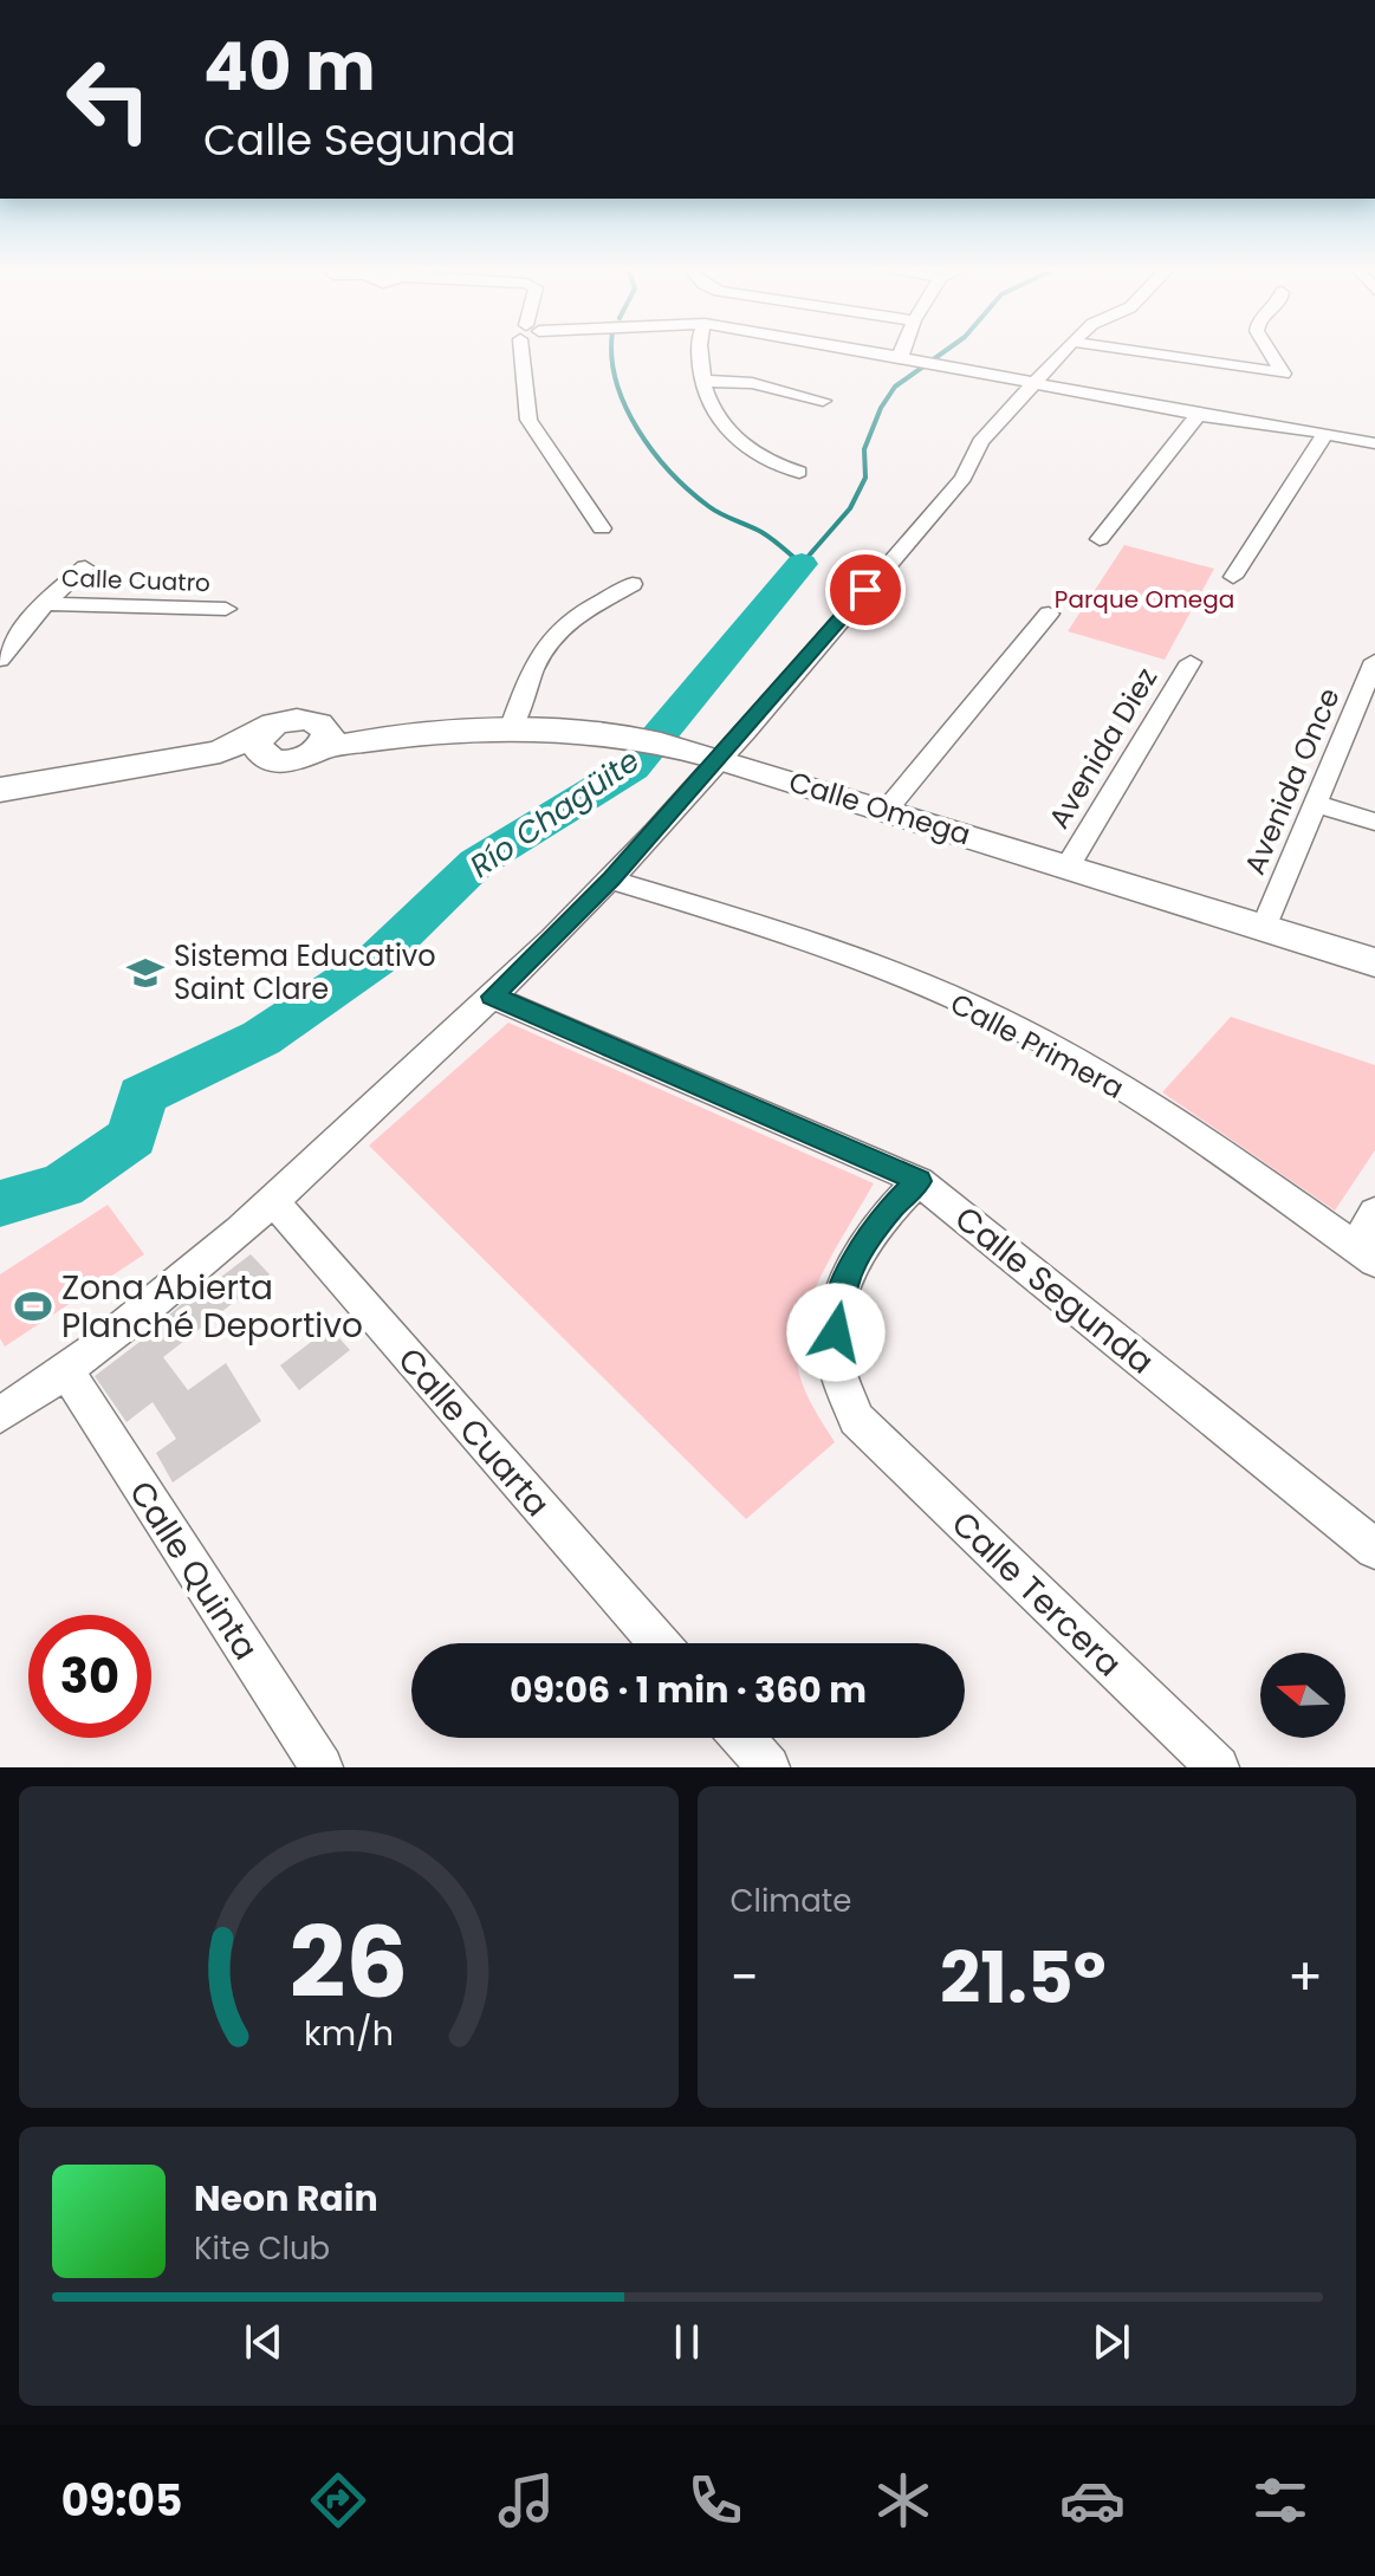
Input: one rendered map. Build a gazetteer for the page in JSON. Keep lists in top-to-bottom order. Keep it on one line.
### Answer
{"streets":{"street":["Calle Cuatro","Avenida Diez","Avenida Once","Calle Omega","Calle Primera","Calle Segunda","Calle Cuarta","Calle Quinta","Calle Tercera"]},"crossings":[["Avenida Diez","Calle Omega"],["Avenida Once","Calle Omega"],["Calle Segunda","Calle Tercera"]],"water":["Río Chagüite"],"parks":["Parque Omega"],"places":{"school or university":["Sistema Educativo Saint Clare"],"sports":["Zona Abierta Planché Deportivo"]},"north":"left","page":{"turn":["40 m","Calle Segunda"],"limit":"30","trip":"09:06 · 1 min · 360 m","tile":"Climate","heat":["−","21.5°","+"],"song":["Neon Rain","Kite Club"],"tabs":"09:05","gauge":["26","km/h"]}}
